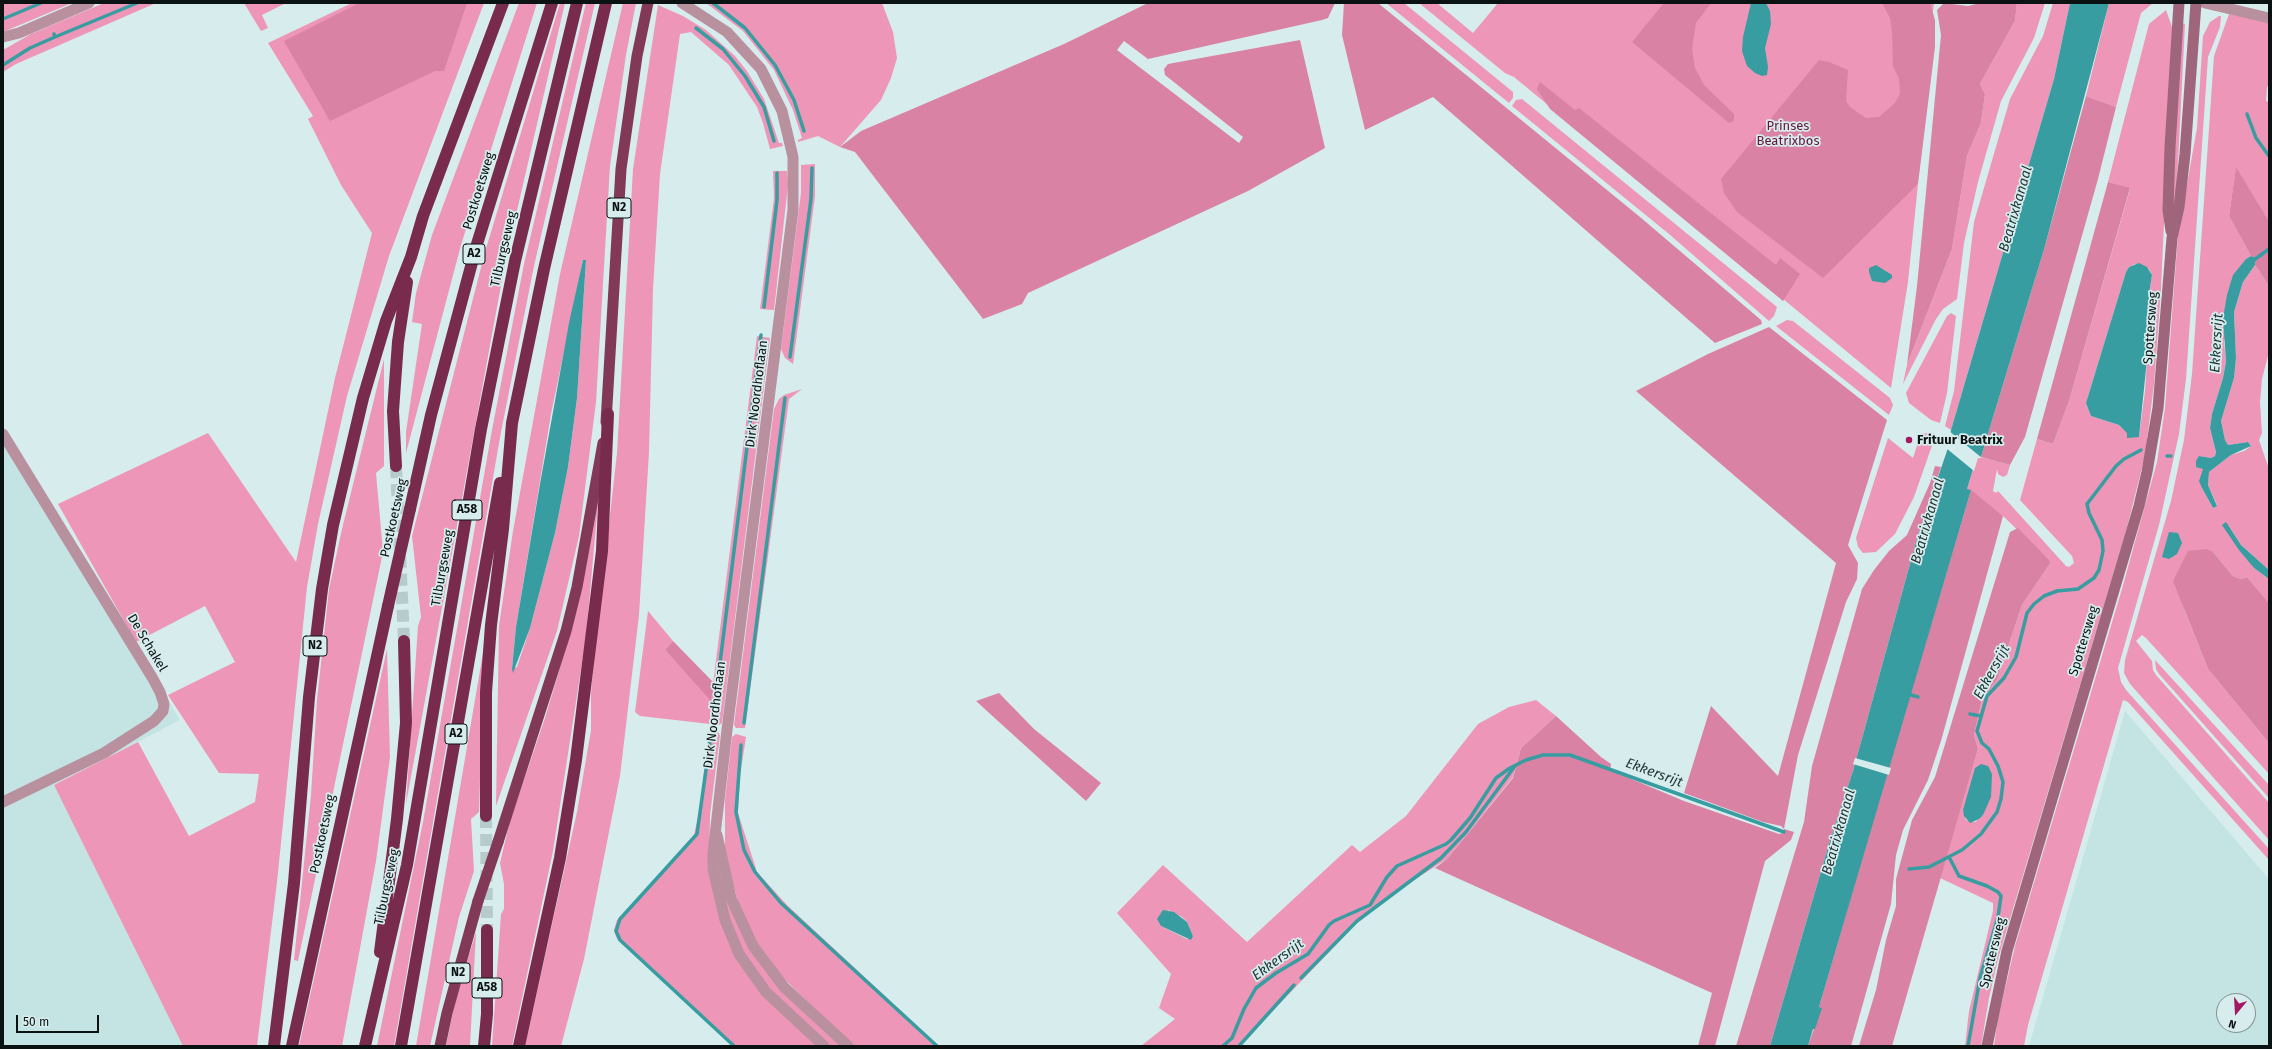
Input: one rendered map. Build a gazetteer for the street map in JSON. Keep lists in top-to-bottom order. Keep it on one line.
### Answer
{"streets":{"highway":["Postkoetsweg","N2","Tilburgseweg","A2","A58"],"main road":["Spottersweg"],"street":["Dirk Noordhoflaan","De Schakel"]},"crossings":[["Postkoetsweg","N2"]],"water":["Beatrixkanaal","Ekkersrijt"],"parks":["Prinses Beatrixbos"],"places":["Frituur Beatrix"],"scale_bar":"50 m","north":"bottom"}
